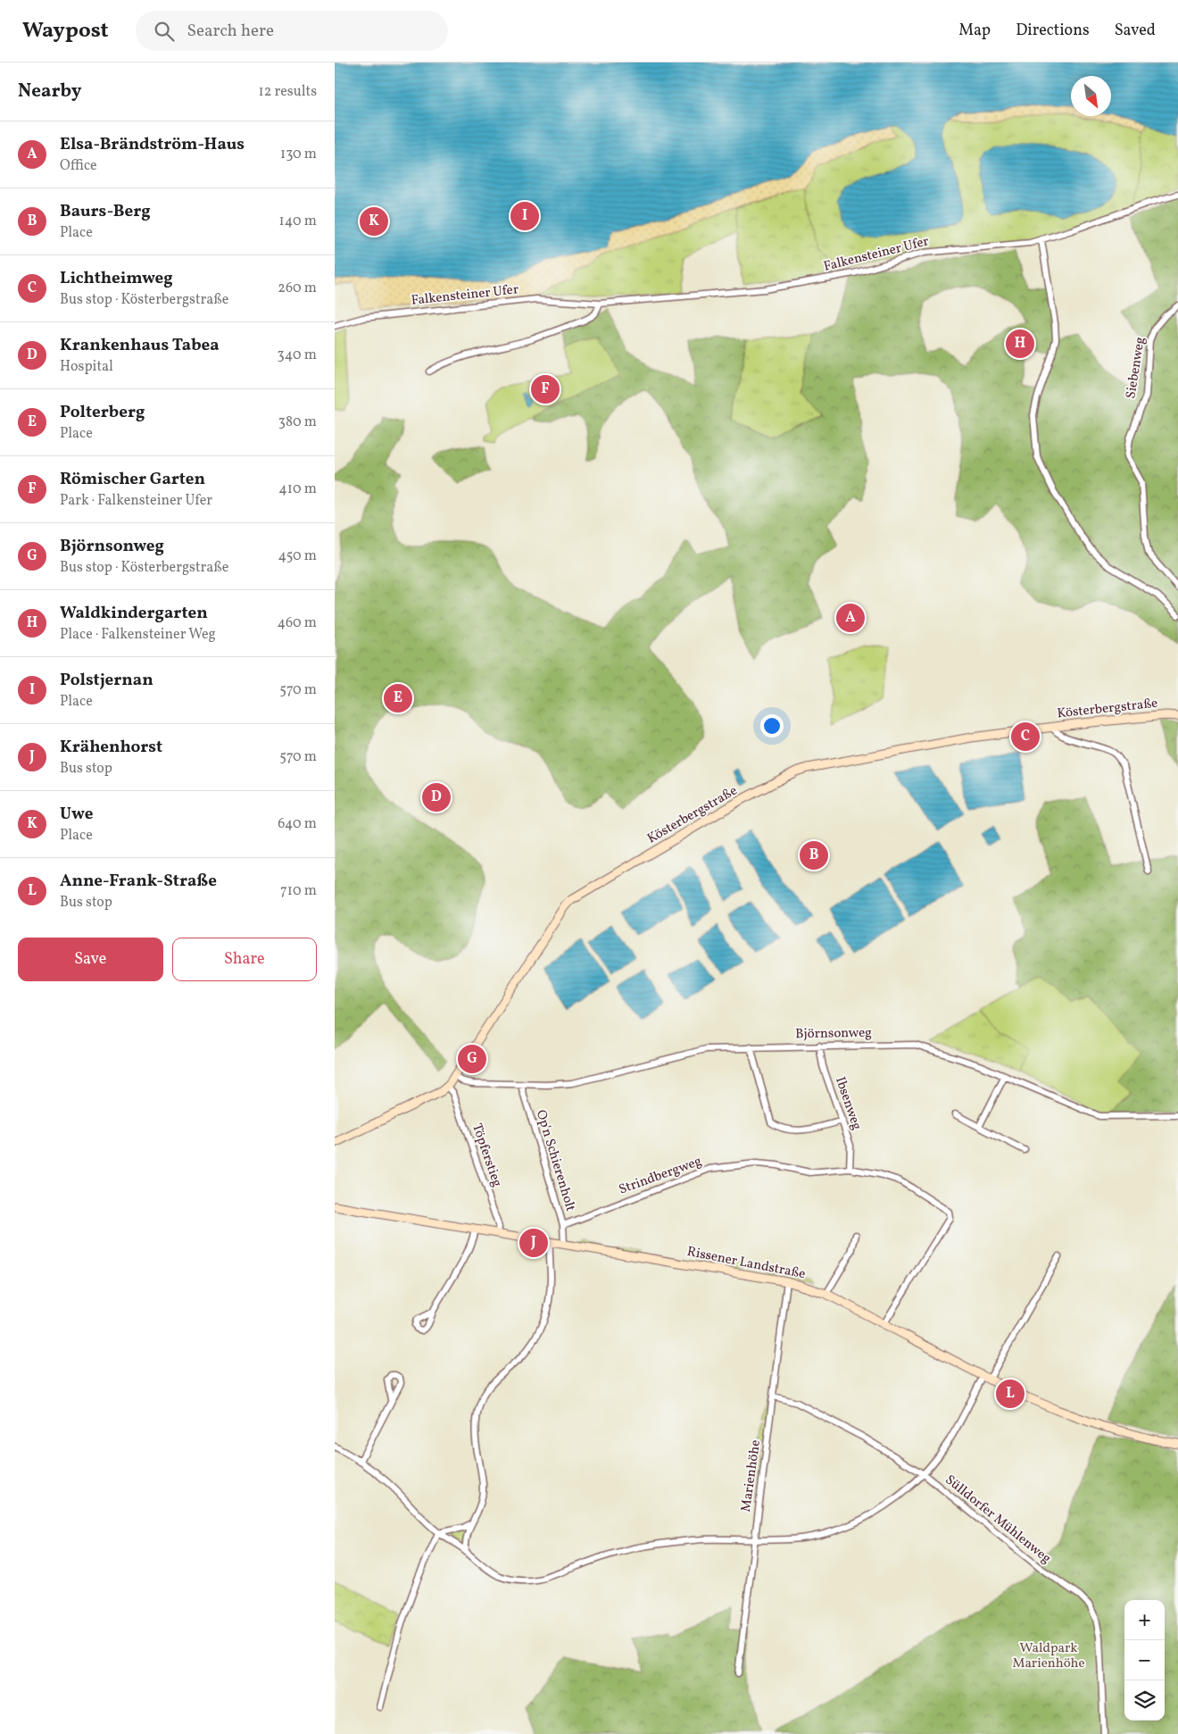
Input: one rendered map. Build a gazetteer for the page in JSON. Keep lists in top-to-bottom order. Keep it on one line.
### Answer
{"streets":{"street":["Falkensteiner Ufer","Siebenweg","Kösterbergstraße","Björnsonweg","Ibsenweg","Töpferstieg","Op'n Schierenholt","Strindbergweg","Rissener Landstraße","Marienhöhe","Sülldorfer Mühlenweg"]},"crossings":[["Kösterbergstraße","Björnsonweg"],["Kösterbergstraße","Töpferstieg"],["Björnsonweg","Ibsenweg"],["Björnsonweg","Op'n Schierenholt"],["Ibsenweg","Strindbergweg"],["Töpferstieg","Rissener Landstraße"],["Op'n Schierenholt","Strindbergweg"],["Op'n Schierenholt","Rissener Landstraße"],["Strindbergweg","Rissener Landstraße"],["Rissener Landstraße","Marienhöhe"],["Marienhöhe","Sülldorfer Mühlenweg"]],"parks":["Waldpark Marienhöhe"],"north":"bottom right","page":{"header":"Waypost","search":"Search here","nav":["Map","Directions","Saved"],"heading":["Nearby","12 results"],"list":[{"mark":"A","name":"Elsa-Brändström-Haus","note":"Office","value":"130 m"},{"mark":"B","name":"Baurs-Berg","note":"Place","value":"140 m"},{"mark":"C","name":"Lichtheimweg","note":"Bus stop · Kösterbergstraße","value":"260 m"},{"mark":"D","name":"Krankenhaus Tabea","note":"Hospital","value":"340 m"},{"mark":"E","name":"Polterberg","note":"Place","value":"380 m"},{"mark":"F","name":"Römischer Garten","note":"Park · Falkensteiner Ufer","value":"410 m"},{"mark":"G","name":"Björnsonweg","note":"Bus stop · Kösterbergstraße","value":"450 m"},{"mark":"H","name":"Waldkindergarten","note":"Place · Falkensteiner Weg","value":"460 m"},{"mark":"I","name":"Polstjernan","note":"Place","value":"570 m"},{"mark":"J","name":"Krähenhorst","note":"Bus stop","value":"570 m"},{"mark":"K","name":"Uwe","note":"Place","value":"640 m"},{"mark":"L","name":"Anne-Frank-Straße","note":"Bus stop","value":"710 m"}],"pins":["I","K","H","F","A","E","C","D","B","G","J","L"],"buttons":["Save","Share"],"map_buttons":["+","−"]}}
